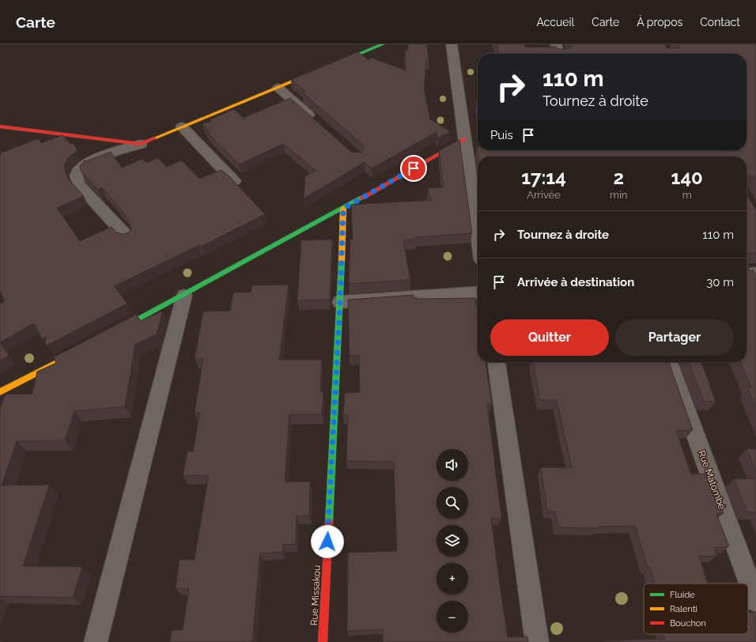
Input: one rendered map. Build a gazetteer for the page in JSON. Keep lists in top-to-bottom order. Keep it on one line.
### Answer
{"streets":{"street":["Rue Matombé","Rue Missakou"]},"legend":["Fluide","Ralenti","Bouchon"],"page":{"header":"Carte","nav":["Accueil","Carte","À propos","Contact"],"turn":["110 m","Tournez à droite"],"then":"Puis","eta":["17:14","Arrivée","2","min","140","m"],"list":[{"name":"Tournez à droite","value":"110 m"},{"name":"Arrivée à destination","value":"30 m"}],"buttons":["Quitter","Partager"],"map_buttons":["+","−"]}}
